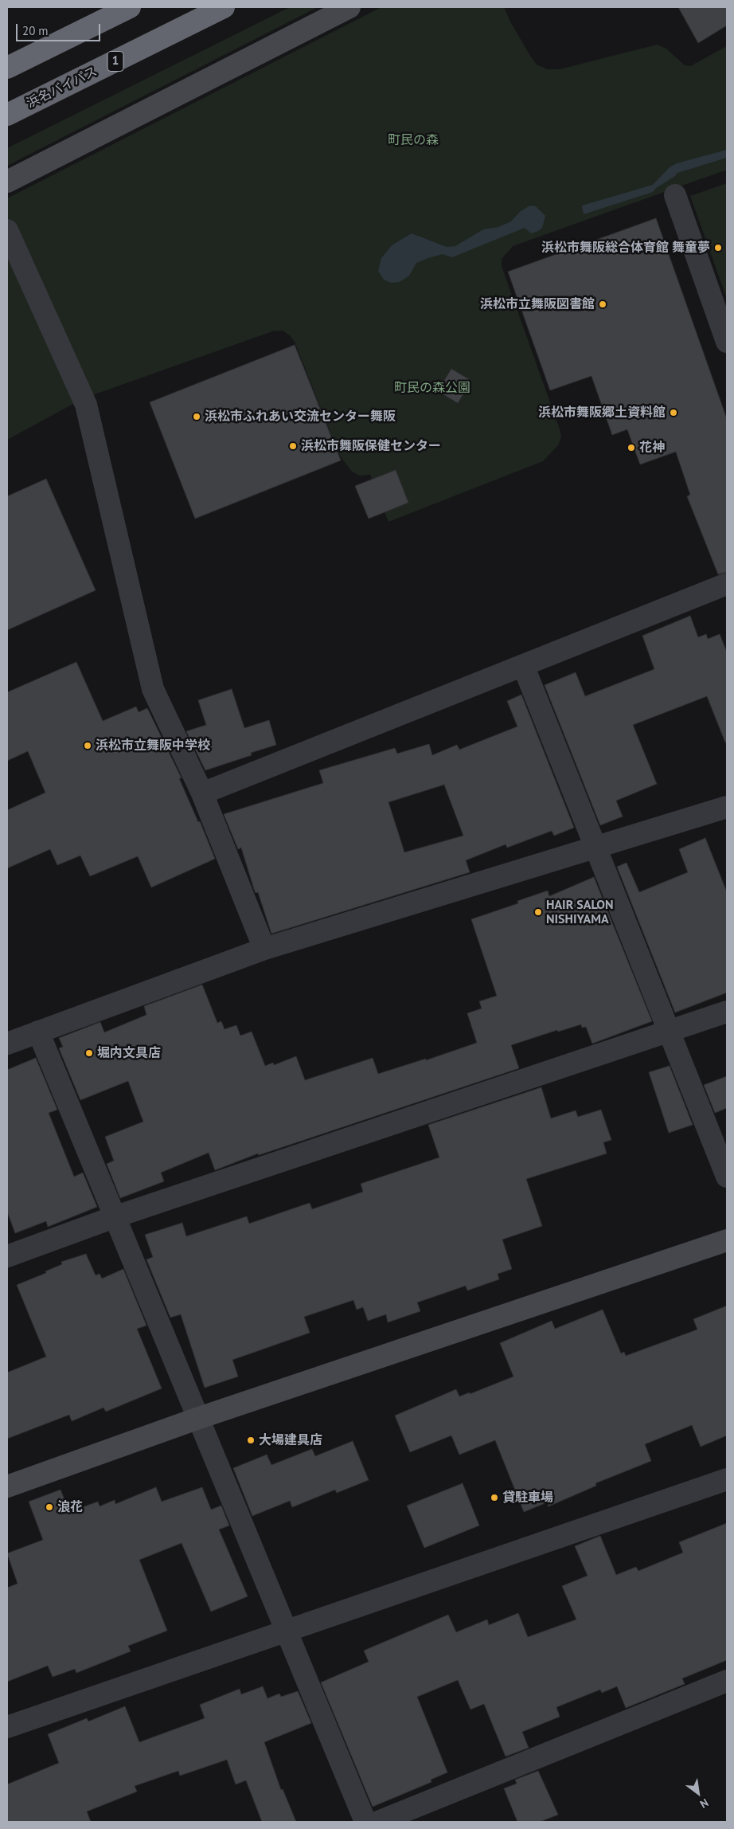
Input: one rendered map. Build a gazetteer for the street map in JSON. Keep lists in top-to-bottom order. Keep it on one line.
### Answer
{"streets":{"highway":["1","浜名バイパス"]},"parks":["町民の森","町民の森公園"],"places":["浜松市舞阪総合体育館 舞童夢","浜松市立舞阪図書館","浜松市舞阪郷土資料館","浜松市ふれあい交流センター舞阪","浜松市舞阪保健センター","花神","浜松市立舞阪中学校","HAIR SALON NISHIYAMA","堀内文具店","大場建具店","貸駐車場","浪花"],"scale_bar":"20 m","north":"bottom right"}
